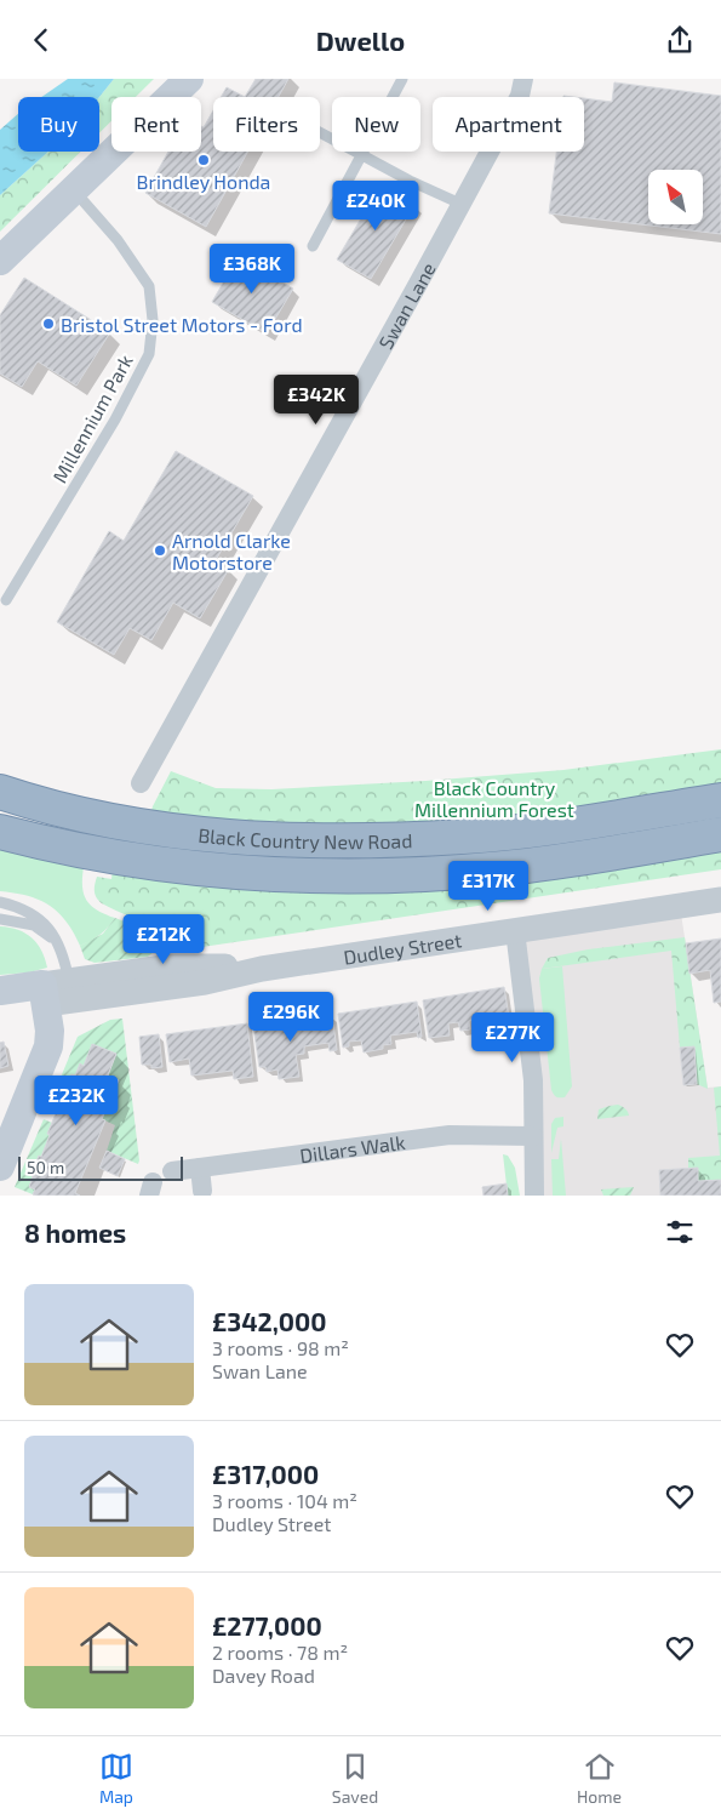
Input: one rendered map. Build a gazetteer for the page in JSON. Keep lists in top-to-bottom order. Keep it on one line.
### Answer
{"streets":{"highway":["Black Country New Road"],"main road":["Dudley Street"],"street":["Swan Lane","Dillars Walk"],"lane":["Millennium Park"]},"parks":["Black Country Millennium Forest"],"places":["Brindley Honda","Bristol Street Motors - Ford","Arnold Clarke Motorstore"],"scale_bar":"50 m","north":"top left","page":{"header":"Dwello","chip":["Buy","Rent","Filters","New","Apartment"],"price":["£240K","£368K","£342K","£317K","£212K","£296K","£277K","£232K"],"scale":"50 m","heading":"8 homes","list":[{"name":"£342,000","note":"3 rooms · 98 m² · Swan Lane"},{"name":"£317,000","note":"3 rooms · 104 m² · Dudley Street"},{"name":"£277,000","note":"2 rooms · 78 m² · Davey Road"}],"tabs":["Map","Saved","Home"]}}
